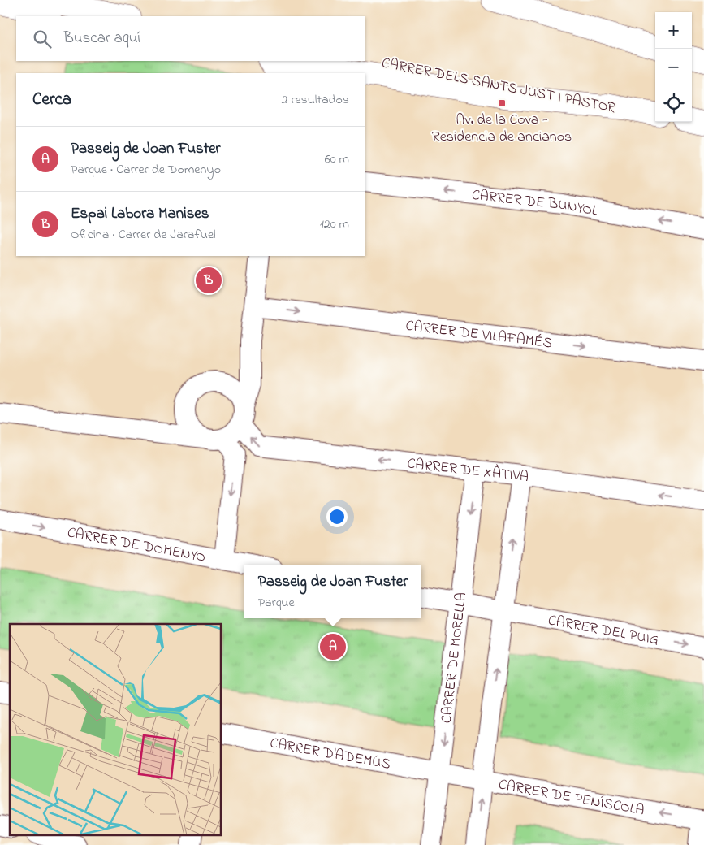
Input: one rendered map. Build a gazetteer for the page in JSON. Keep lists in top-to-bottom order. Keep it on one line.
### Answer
{"streets":{"main road":["CARRER DELS SANTS JUST I PASTOR"],"street":["CARRER DE BUNYOL","CARRER DE VILAFAMÉS","CARRER DE XÀTIVA","CARRER DE DOMENYO","CARRER DEL PUIG","CARRER DE MORELLA","CARRER D'ADEMÚS","CARRER DE PENÍSCOLA"]},"crossings":[["CARRER DE XÀTIVA","CARRER DE MORELLA"],["CARRER DE MORELLA","CARRER D'ADEMÚS"],["CARRER DE MORELLA","CARRER DE PENÍSCOLA"],["CARRER D'ADEMÚS","CARRER DE PENÍSCOLA"]],"one_way":["CARRER DE BUNYOL","CARRER DE VILAFAMÉS","CARRER DE XÀTIVA","CARRER DEL PUIG","CARRER DE PENÍSCOLA"],"places":{"transit":["Av. de la Cova - Residencia de ancianos"]},"page":{"map_buttons":["+","−"],"search":"Buscar aquí","heading":["Cerca","2 resultados"],"list":[{"mark":"A","name":"Passeig de Joan Fuster","note":"Parque · Carrer de Domenyo","value":"60 m"},{"mark":"B","name":"Espai Labora Manises","note":"Oficina · Carrer de Jarafuel","value":"120 m"}],"pins":["B","A"],"popup":["Passeig de Joan Fuster","Parque"]}}
